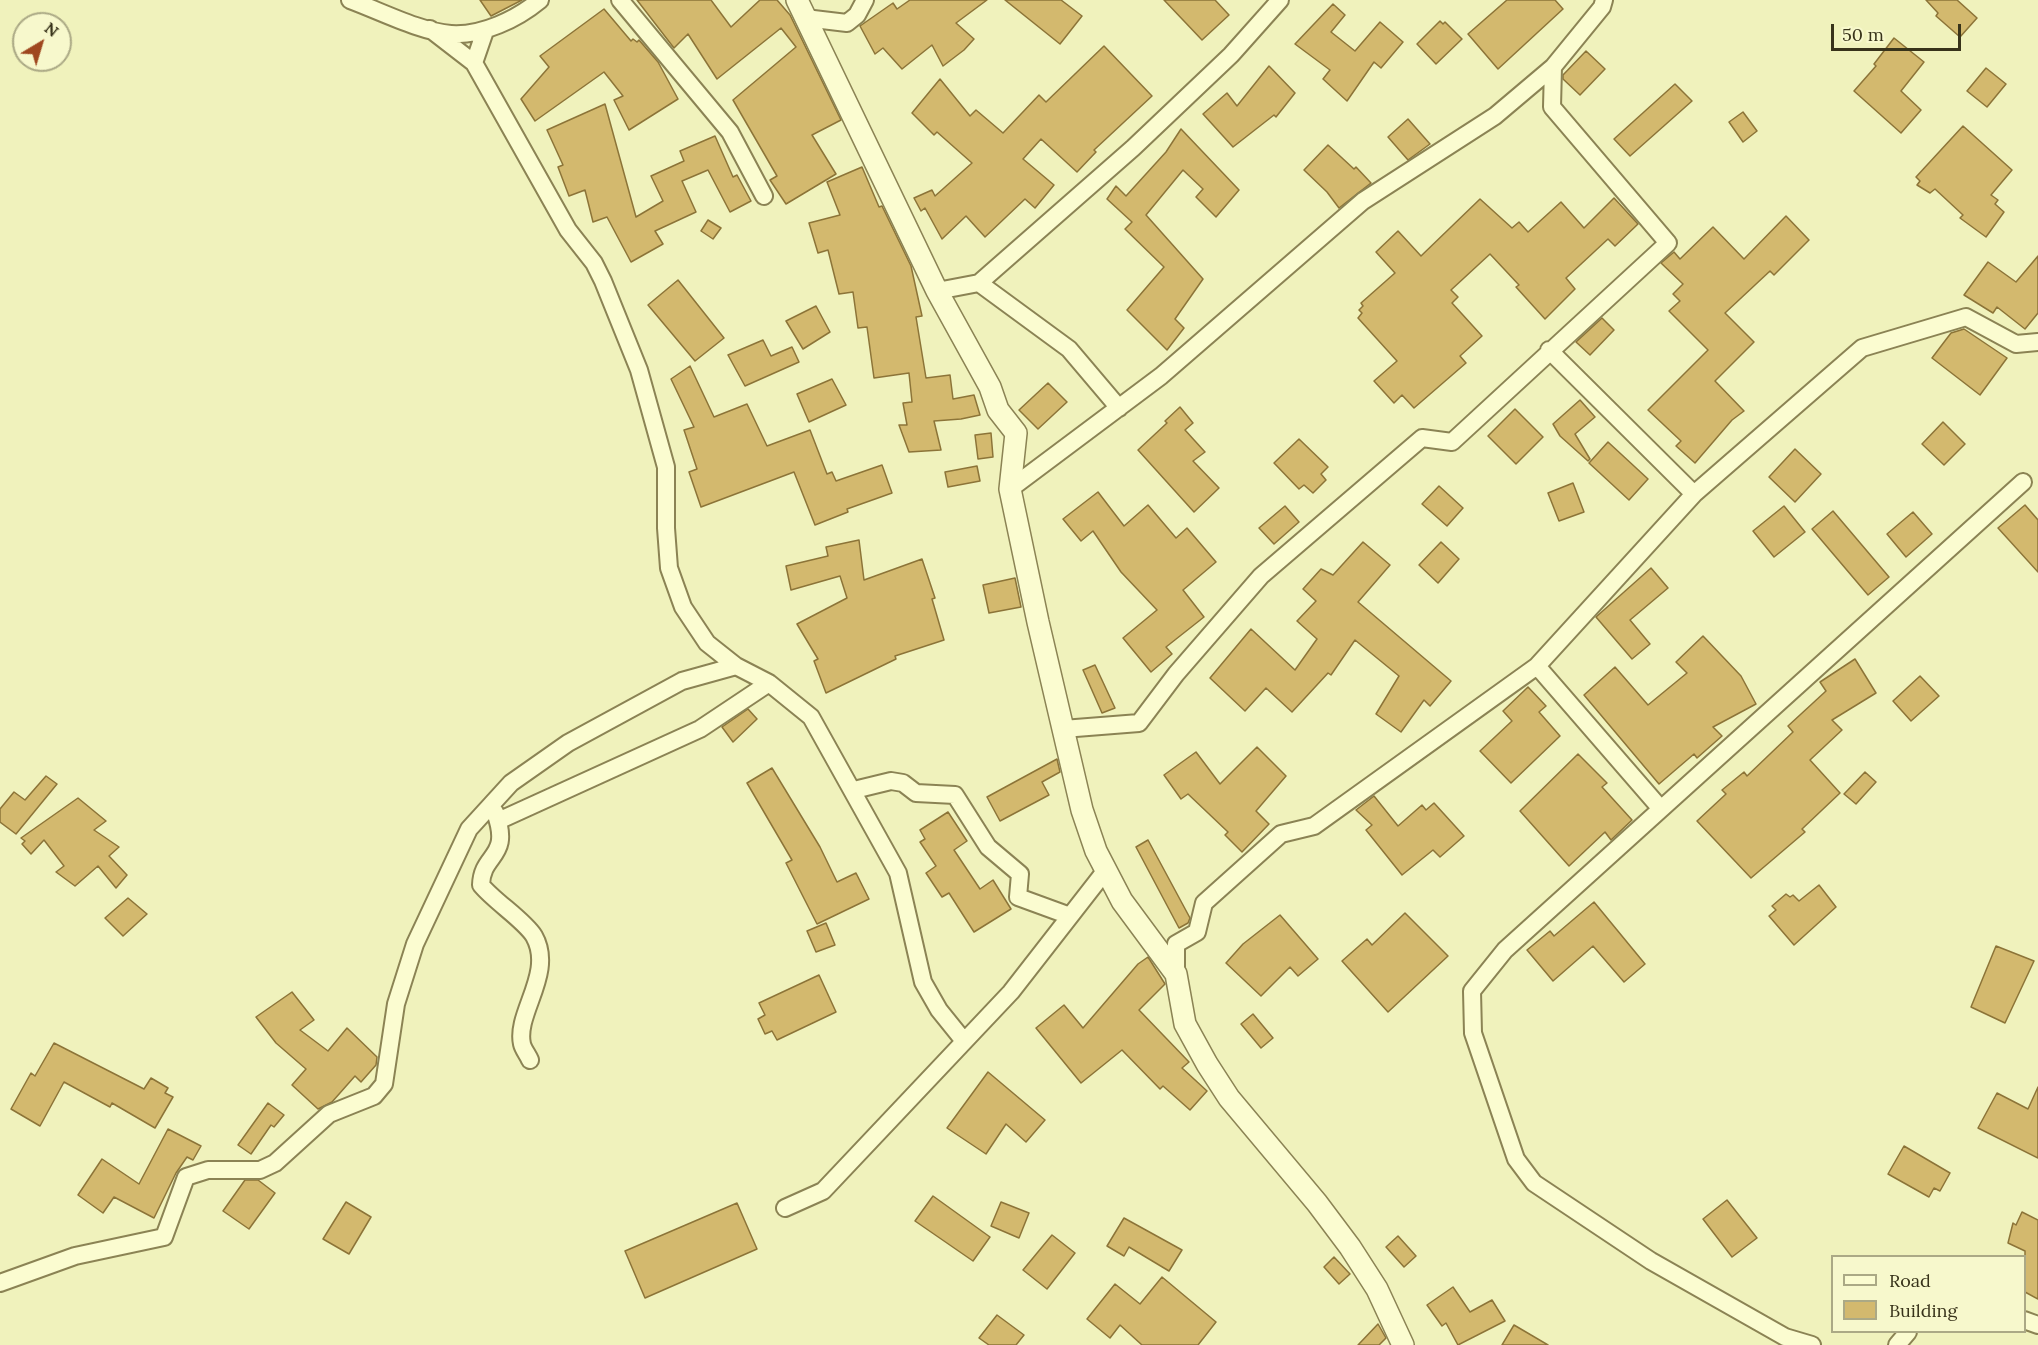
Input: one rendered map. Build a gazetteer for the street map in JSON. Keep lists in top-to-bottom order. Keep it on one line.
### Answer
{"legend":["Road","Building"],"scale_bar":"50 m","north":"top right"}
